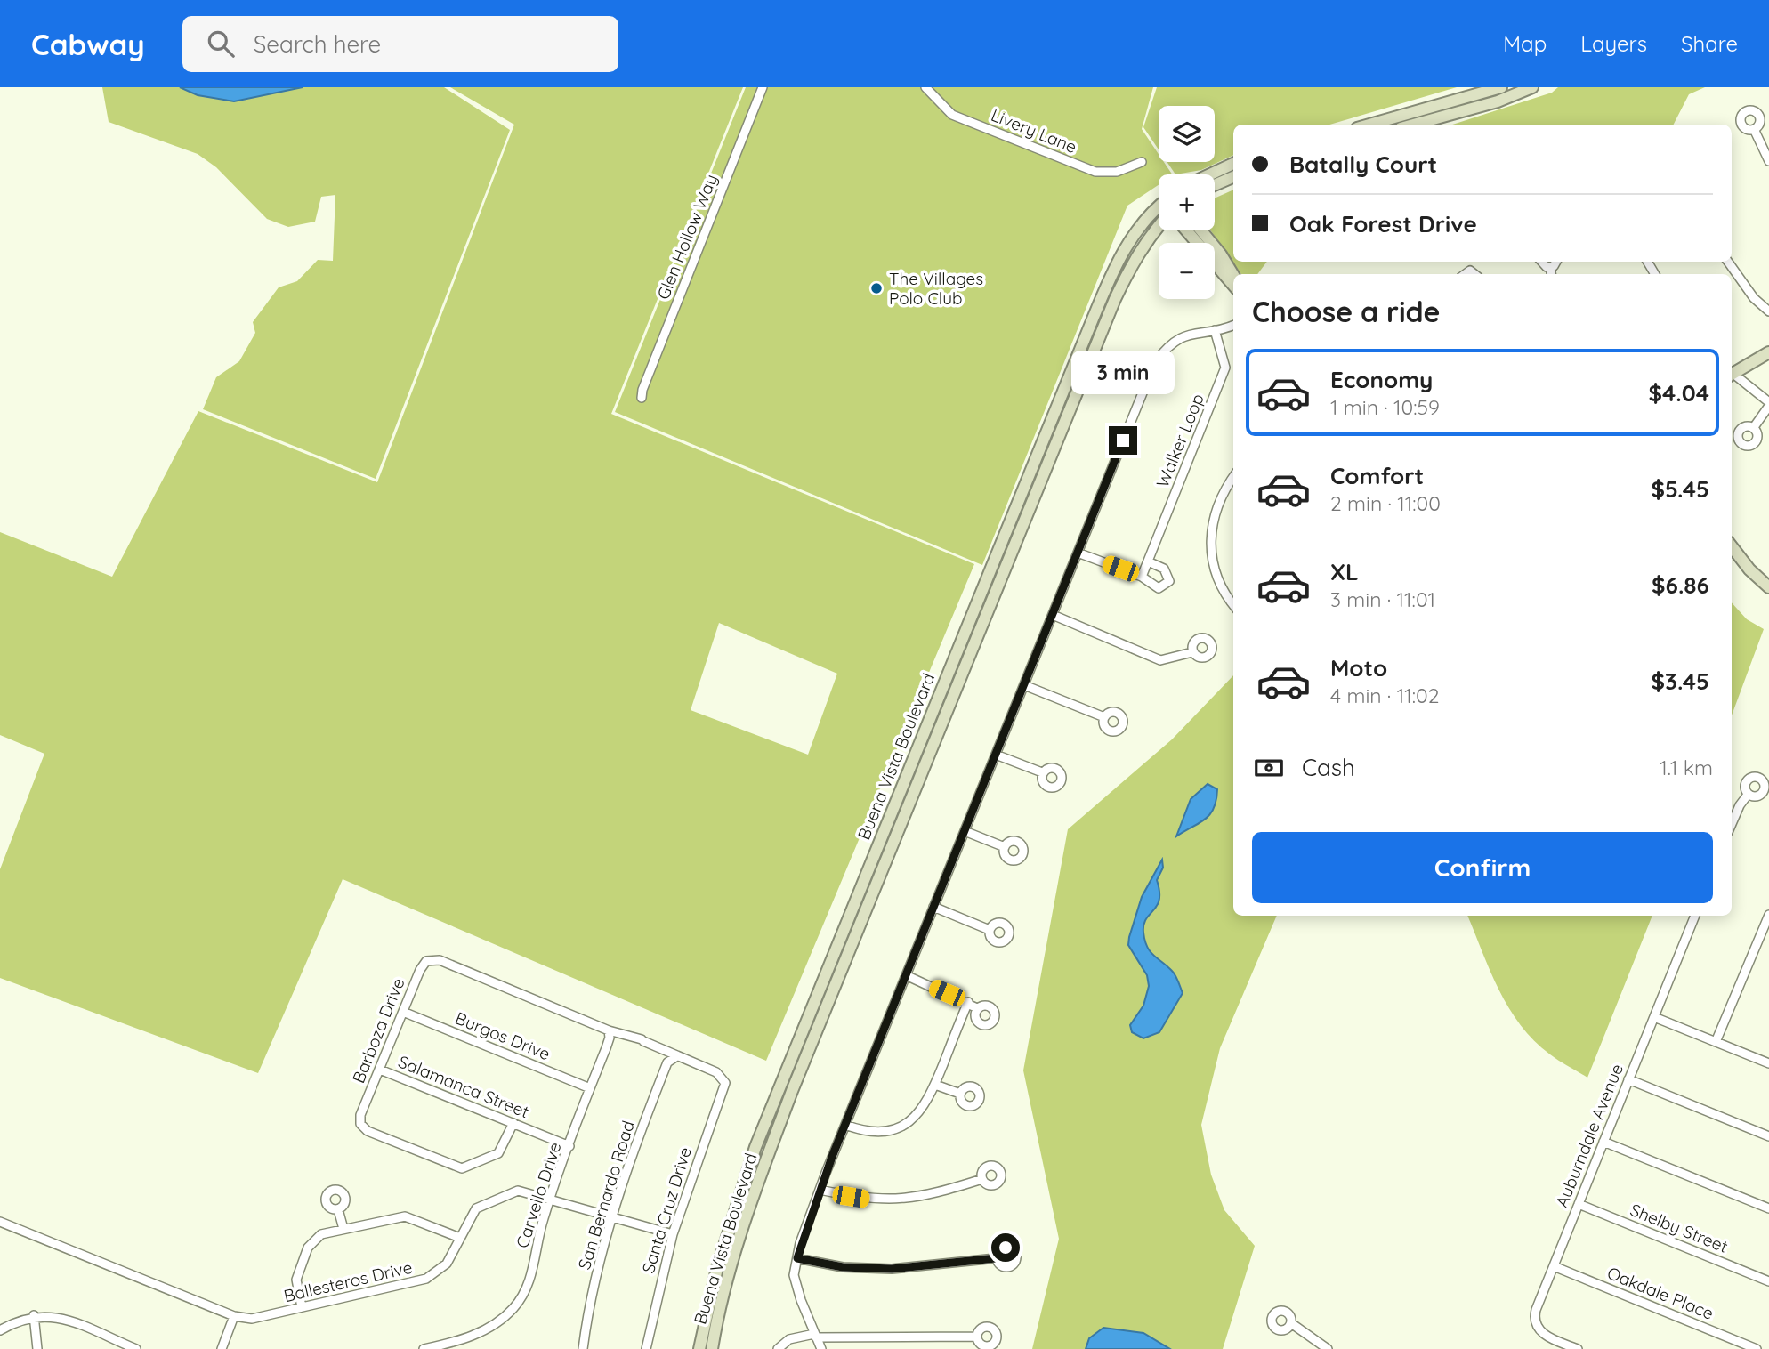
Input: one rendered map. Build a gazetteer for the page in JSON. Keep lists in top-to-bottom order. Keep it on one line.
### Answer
{"streets":{"main road":["Buena Vista Boulevard"],"street":["Livery Lane","Glen Hollow Way","Walker Loop","Barboza Drive","Burgos Drive","Salamanca Street","Auburndale Avenue","Carvello Drive","San Bernardo Road","Santa Cruz Drive","Shelby Street","Ballesteros Drive","Oakdale Place"]},"crossings":[["Barboza Drive","Burgos Drive"],["Barboza Drive","Salamanca Street"],["Barboza Drive","Carvello Drive"],["Burgos Drive","Carvello Drive"],["Salamanca Street","Carvello Drive"],["Auburndale Avenue","Shelby Street"],["Auburndale Avenue","Oakdale Place"],["Carvello Drive","Ballesteros Drive"],["San Bernardo Road","Santa Cruz Drive"],["San Bernardo Road","Ballesteros Drive"],["Santa Cruz Drive","Ballesteros Drive"]],"places":["The Villages Polo Club"],"page":{"header":"Cabway","search":"Search here","nav":["Map","Layers","Share"],"map_buttons":["+","−"],"banner":["Batally Court","Oak Forest Drive"],"heading":"Choose a ride","list":[{"name":"Economy","note":"1 min · 10:59","value":"$4.04"},{"name":"Comfort","note":"2 min · 11:00","value":"$5.45"},{"name":"XL","note":"3 min · 11:01","value":"$6.86"},{"name":"Moto","note":"4 min · 11:02","value":"$3.45"}],"bubble":"3 min","pay":["Cash","1.1 km"],"buttons":"Confirm"}}
